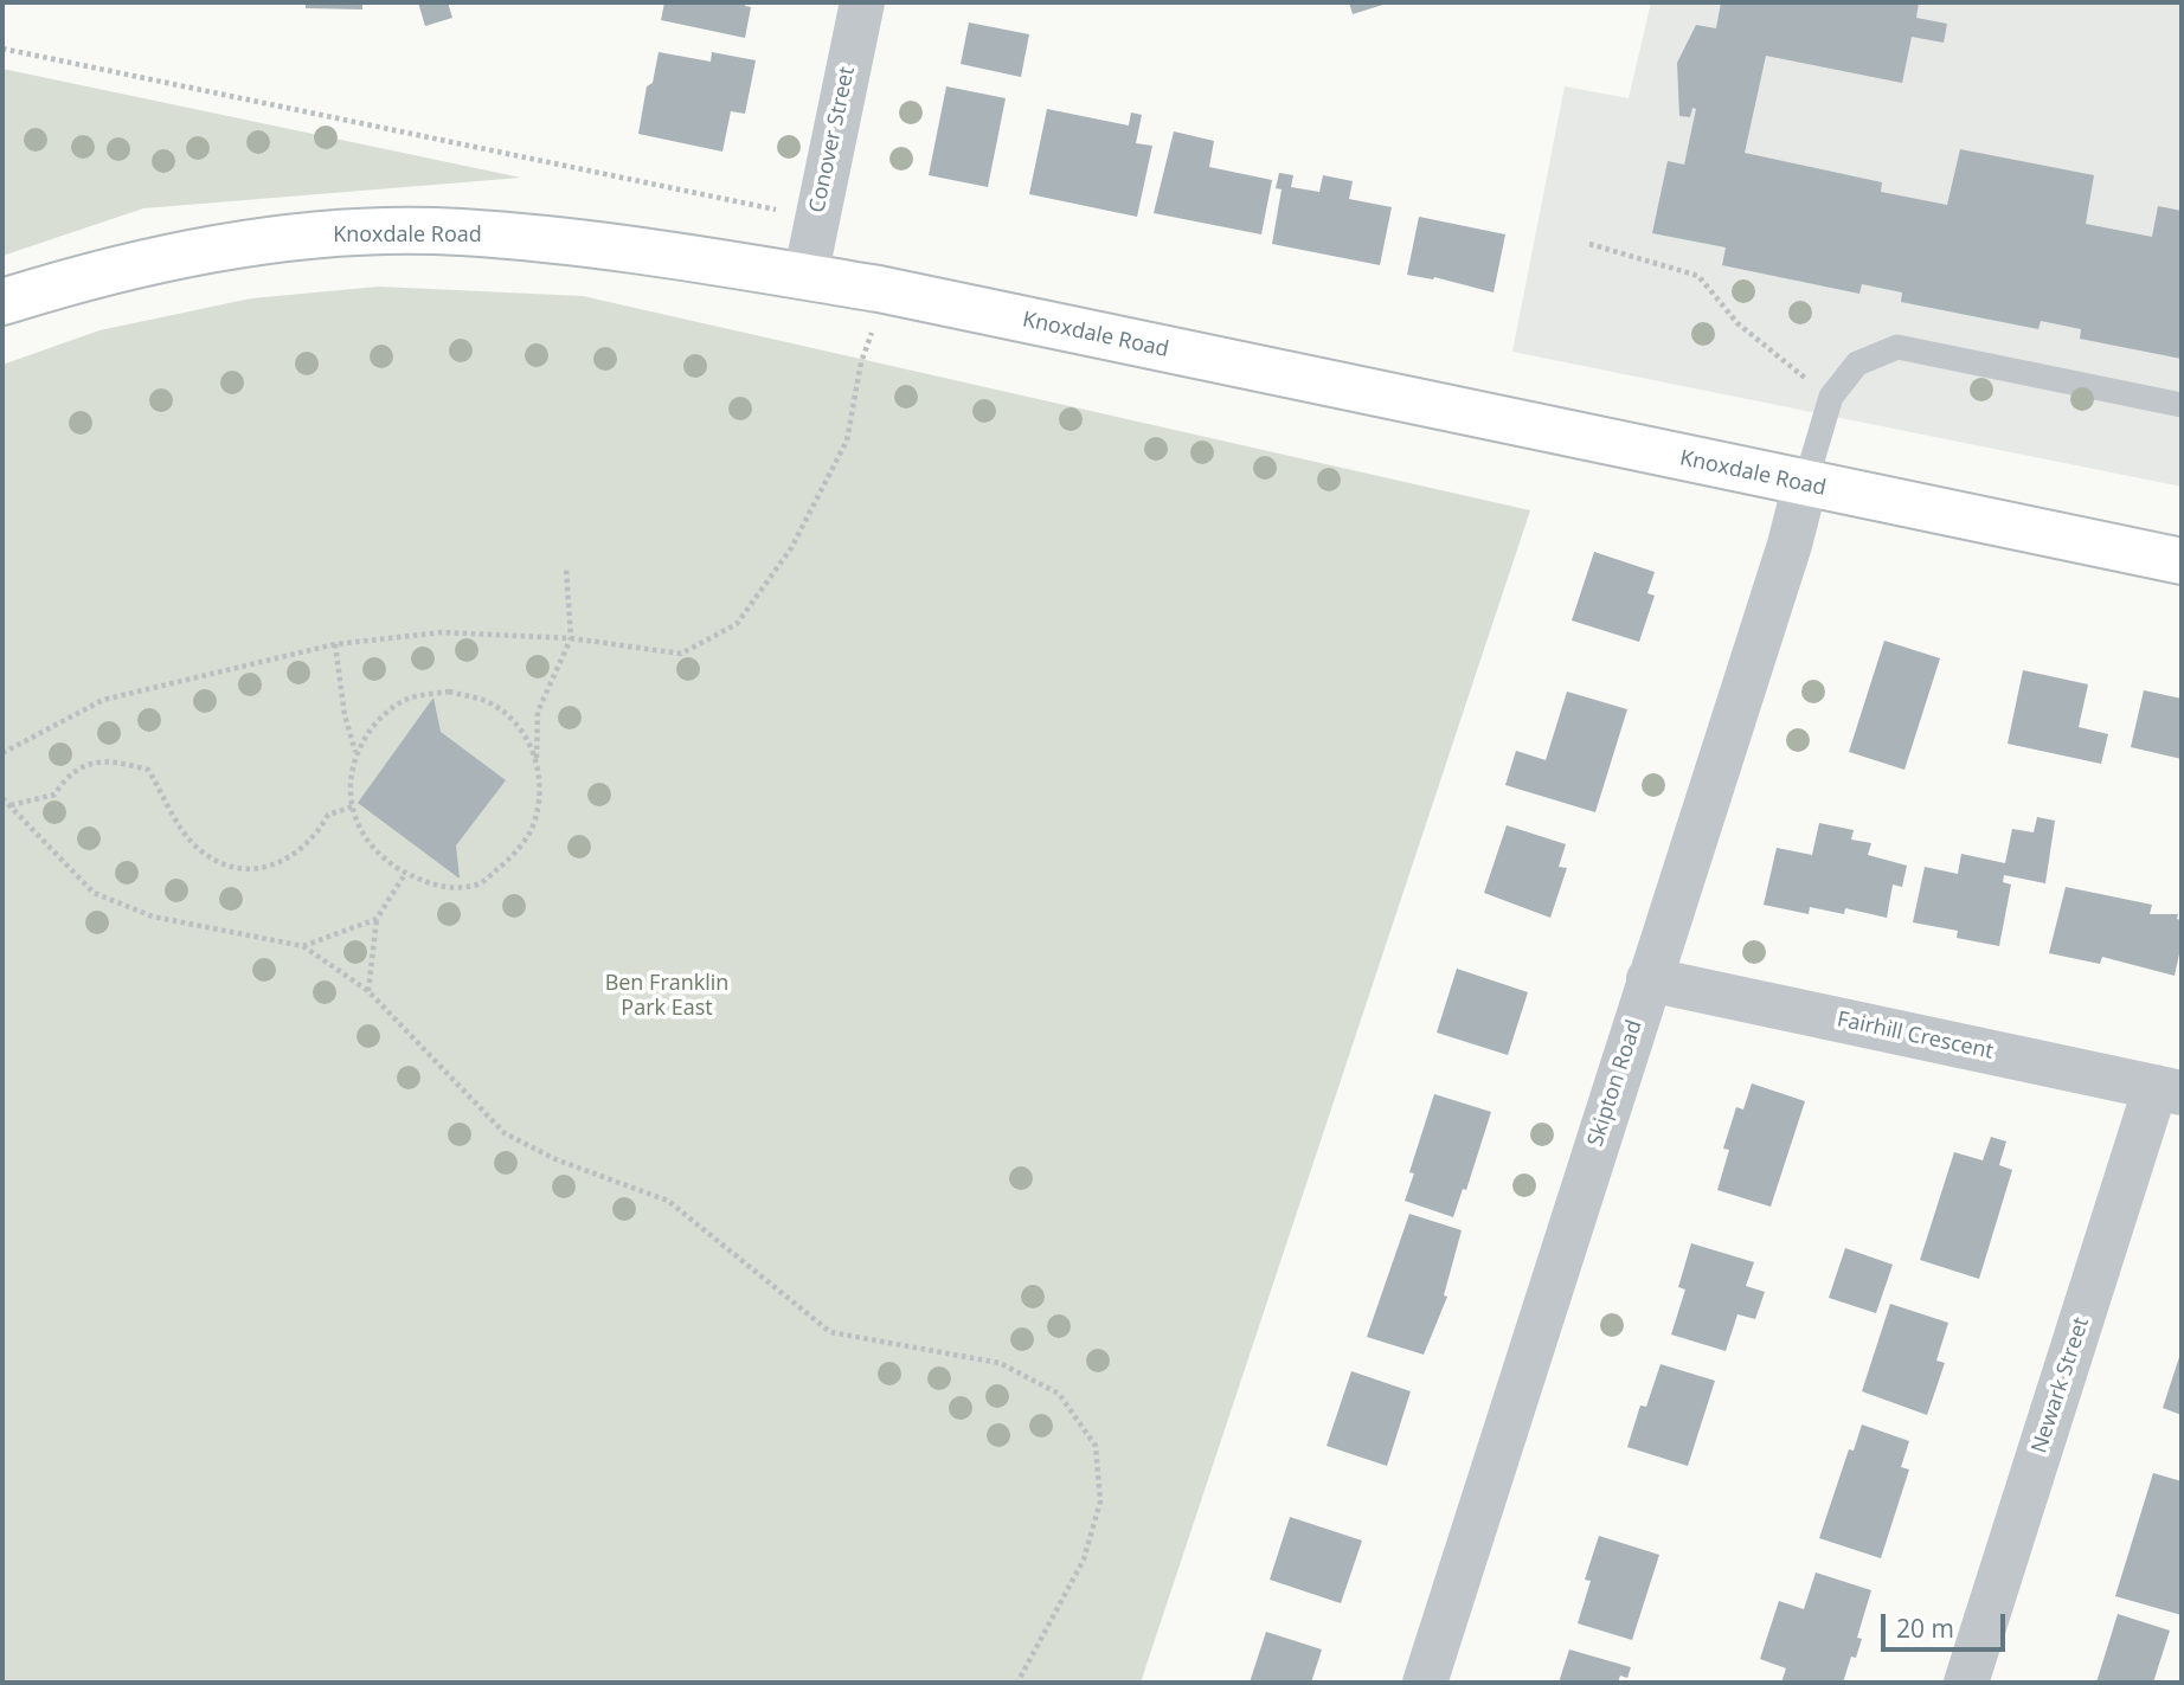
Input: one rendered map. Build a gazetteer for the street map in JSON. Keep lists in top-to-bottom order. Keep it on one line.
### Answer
{"streets":{"street":["Conover Street","Knoxdale Road","Fairhill Crescent","Skipton Road","Newark Street"]},"crossings":[["Conover Street","Knoxdale Road"],["Knoxdale Road","Skipton Road"],["Fairhill Crescent","Skipton Road"],["Fairhill Crescent","Newark Street"]],"parks":["Ben Franklin Park East"],"scale_bar":"20 m"}
